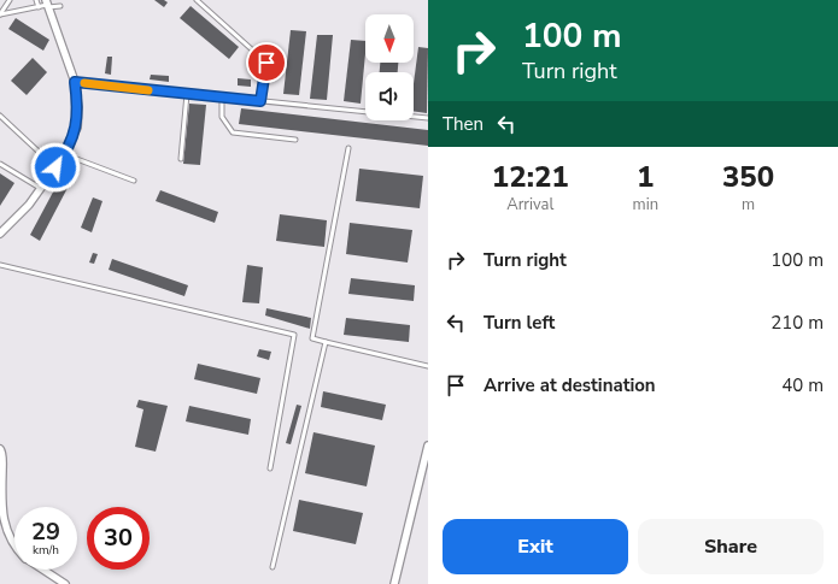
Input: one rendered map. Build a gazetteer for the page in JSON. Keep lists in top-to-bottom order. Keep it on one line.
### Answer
{"north":"bottom","page":{"turn":["100 m","Turn right"],"then":"Then","eta":["12:21","Arrival","1","min","350","m"],"list":[{"name":"Turn right","value":"100 m"},{"name":"Turn left","value":"210 m"},{"name":"Arrive at destination","value":"40 m"}],"speed":"29 km/h","limit":"30","buttons":["Exit","Share"]}}
